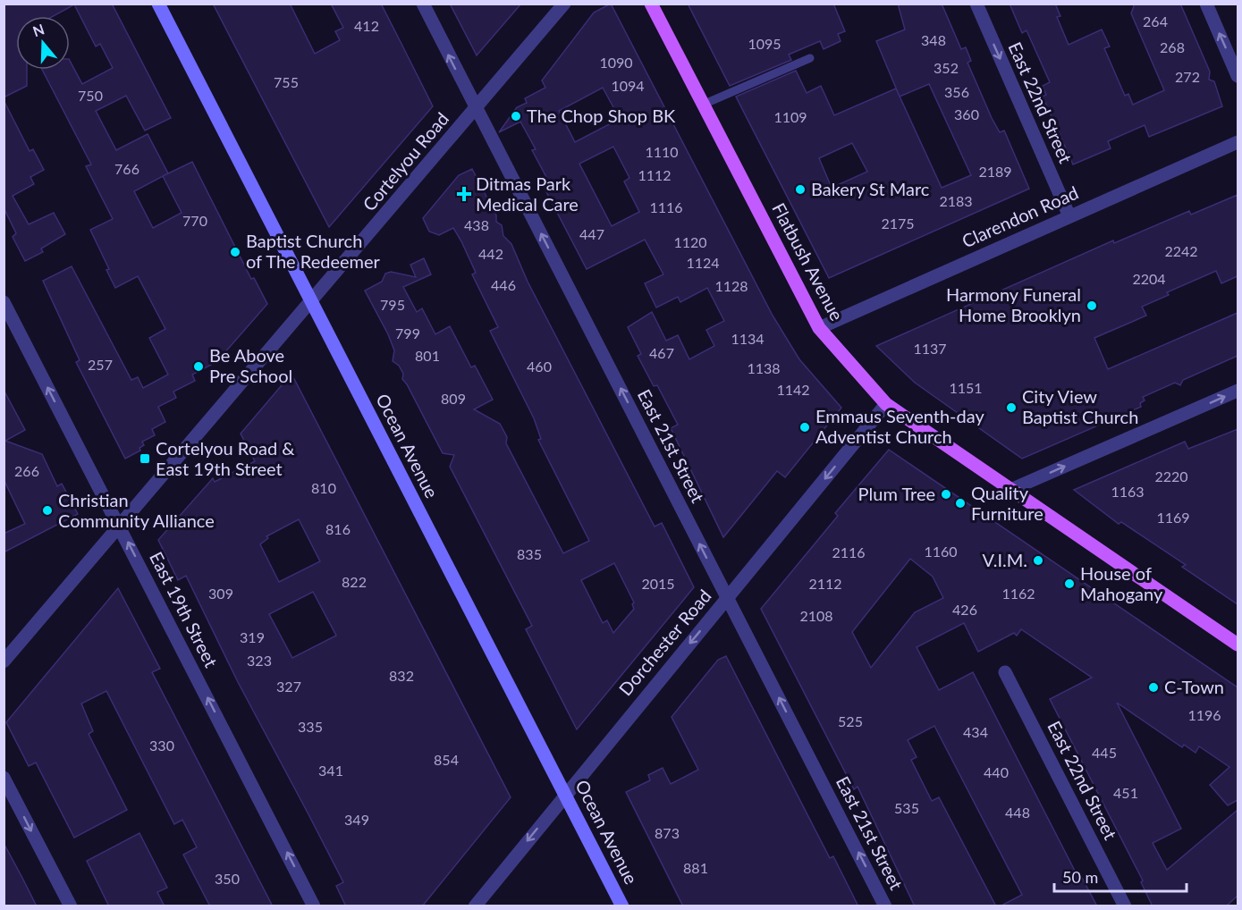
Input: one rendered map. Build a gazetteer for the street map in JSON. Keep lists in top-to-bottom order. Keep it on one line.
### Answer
{"streets":{"main road":["Flatbush Avenue","Ocean Avenue"],"street":["East 22nd Street","Cortelyou Road","Clarendon Road","East 21st Street","East 19th Street","Dorchester Road"]},"crossings":[["East 22nd Street","Clarendon Road"],["Cortelyou Road","Ocean Avenue"],["Cortelyou Road","East 21st Street"],["Cortelyou Road","East 19th Street"],["Clarendon Road","Flatbush Avenue"],["Flatbush Avenue","Dorchester Road"],["Ocean Avenue","Dorchester Road"],["East 21st Street","Dorchester Road"]],"one_way":["East 22nd Street","East 21st Street","East 19th Street","Dorchester Road"],"places":{"other":["The Chop Shop BK","Bakery St Marc","Baptist Church of The Redeemer","Harmony Funeral Home Brooklyn","Be Above Pre School","City View Baptist Church","Emmaus Seventh-day Adventist Church","Plum Tree","Quality Furniture","Christian Community Alliance","V.I.M.","House of Mahogany","C-Town"],"health":["Ditmas Park Medical Care"],"transit":["Cortelyou Road & East 19th Street"]},"house_numbers":["264","412","348","1095","268","1090","352","272","755","1094","356","750","360","1109","1110","766","2189","1112","2183","1116","770","2175","438","447","1120","2242","442","1124","2204","446","1128","795","799","1134","1137","467","801","257","460","1138","1151","1142","809","266","2220","810","1163","1169","816","1160","2116","835","822","2015","2112","309","1162","426","2108","319","323","832","327","1196","525","335","434","330","445","854","341","440","451","535","448","349","873","881","350"],"scale_bar":"50 m","north":"top"}
